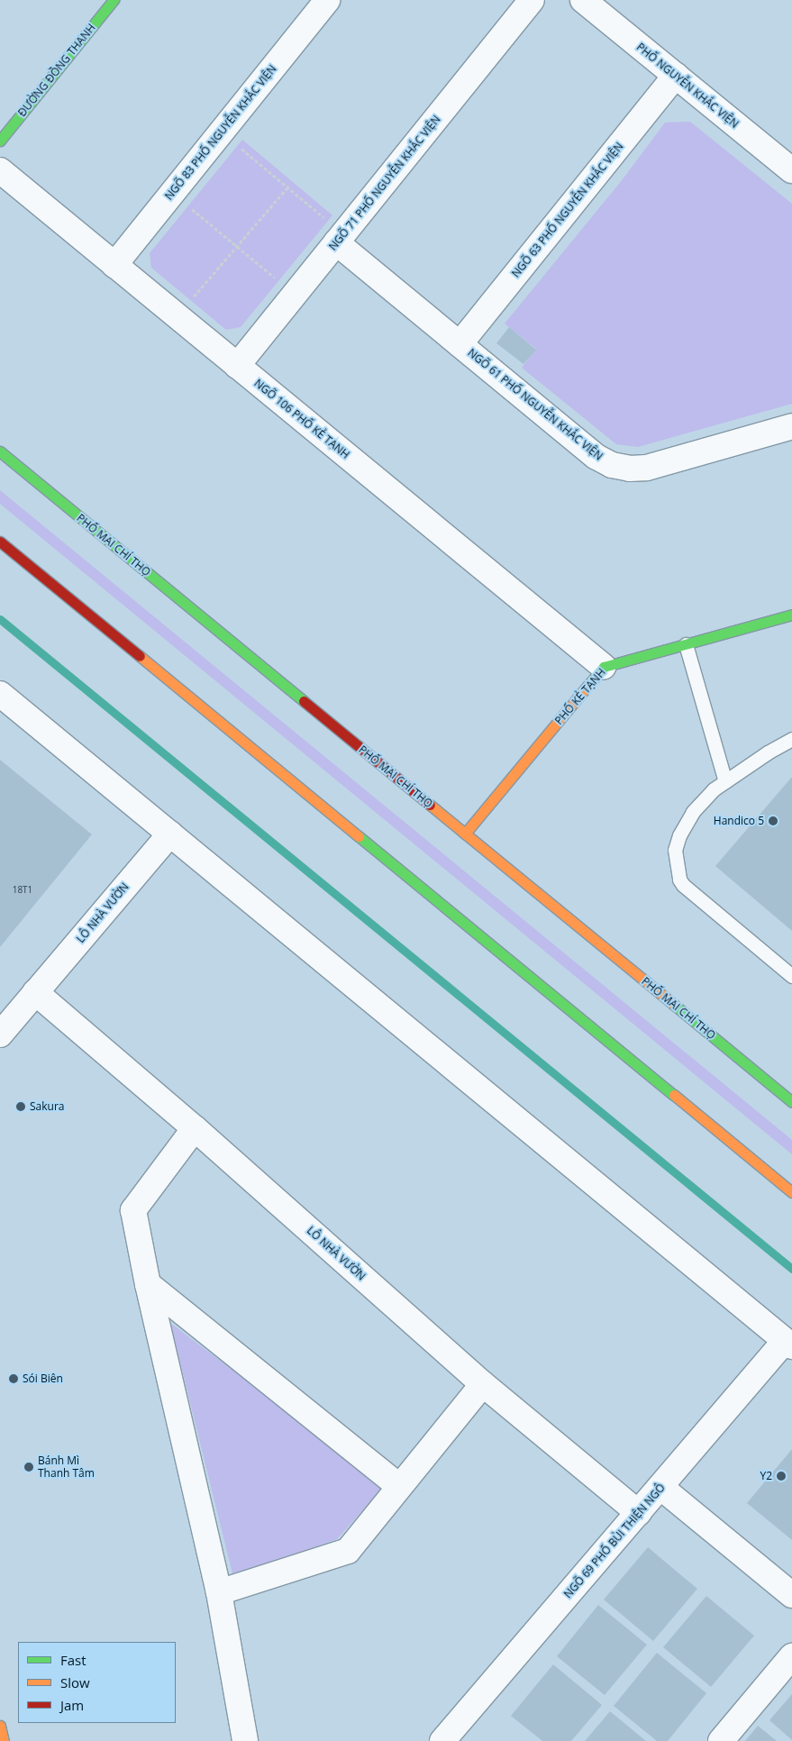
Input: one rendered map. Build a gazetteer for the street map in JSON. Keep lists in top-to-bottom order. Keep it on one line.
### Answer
{"streets":{"main road":["ĐƯỜNG ĐỒNG THANH","PHỐ MAI CHÍ THỌ","PHỐ KẺ TẠNH"],"street":["PHỐ NGUYỄN KHẮC VIỆN","NGÕ 83 PHỐ NGUYỄN KHẮC VIỆN","NGÕ 71 PHỐ NGUYỄN KHẮC VIỆN","NGÕ 63 PHỐ NGUYỄN KHẮC VIỆN","NGÕ 61 PHỐ NGUYỄN KHẮC VIỆN","NGÕ 106 PHỐ KẺ TẠNH","LÔ NHÀ VƯỜN","NGÕ 69 PHỐ BÙI THIỆN NGÔ"]},"crossings":[["PHỐ NGUYỄN KHẮC VIỆN","NGÕ 63 PHỐ NGUYỄN KHẮC VIỆN"],["NGÕ 83 PHỐ NGUYỄN KHẮC VIỆN","NGÕ 106 PHỐ KẺ TẠNH"],["NGÕ 71 PHỐ NGUYỄN KHẮC VIỆN","NGÕ 61 PHỐ NGUYỄN KHẮC VIỆN"],["NGÕ 71 PHỐ NGUYỄN KHẮC VIỆN","NGÕ 106 PHỐ KẺ TẠNH"],["NGÕ 63 PHỐ NGUYỄN KHẮC VIỆN","NGÕ 61 PHỐ NGUYỄN KHẮC VIỆN"],["NGÕ 106 PHỐ KẺ TẠNH","PHỐ KẺ TẠNH"],["PHỐ MAI CHÍ THỌ","PHỐ KẺ TẠNH"],["LÔ NHÀ VƯỜN","NGÕ 69 PHỐ BÙI THIỆN NGÔ"]],"places":["Handico 5","Sakura","Sói Biên","Bánh Mì Thanh Tâm","Y2"],"house_numbers":["18T1"],"legend":["Fast","Slow","Jam"]}
